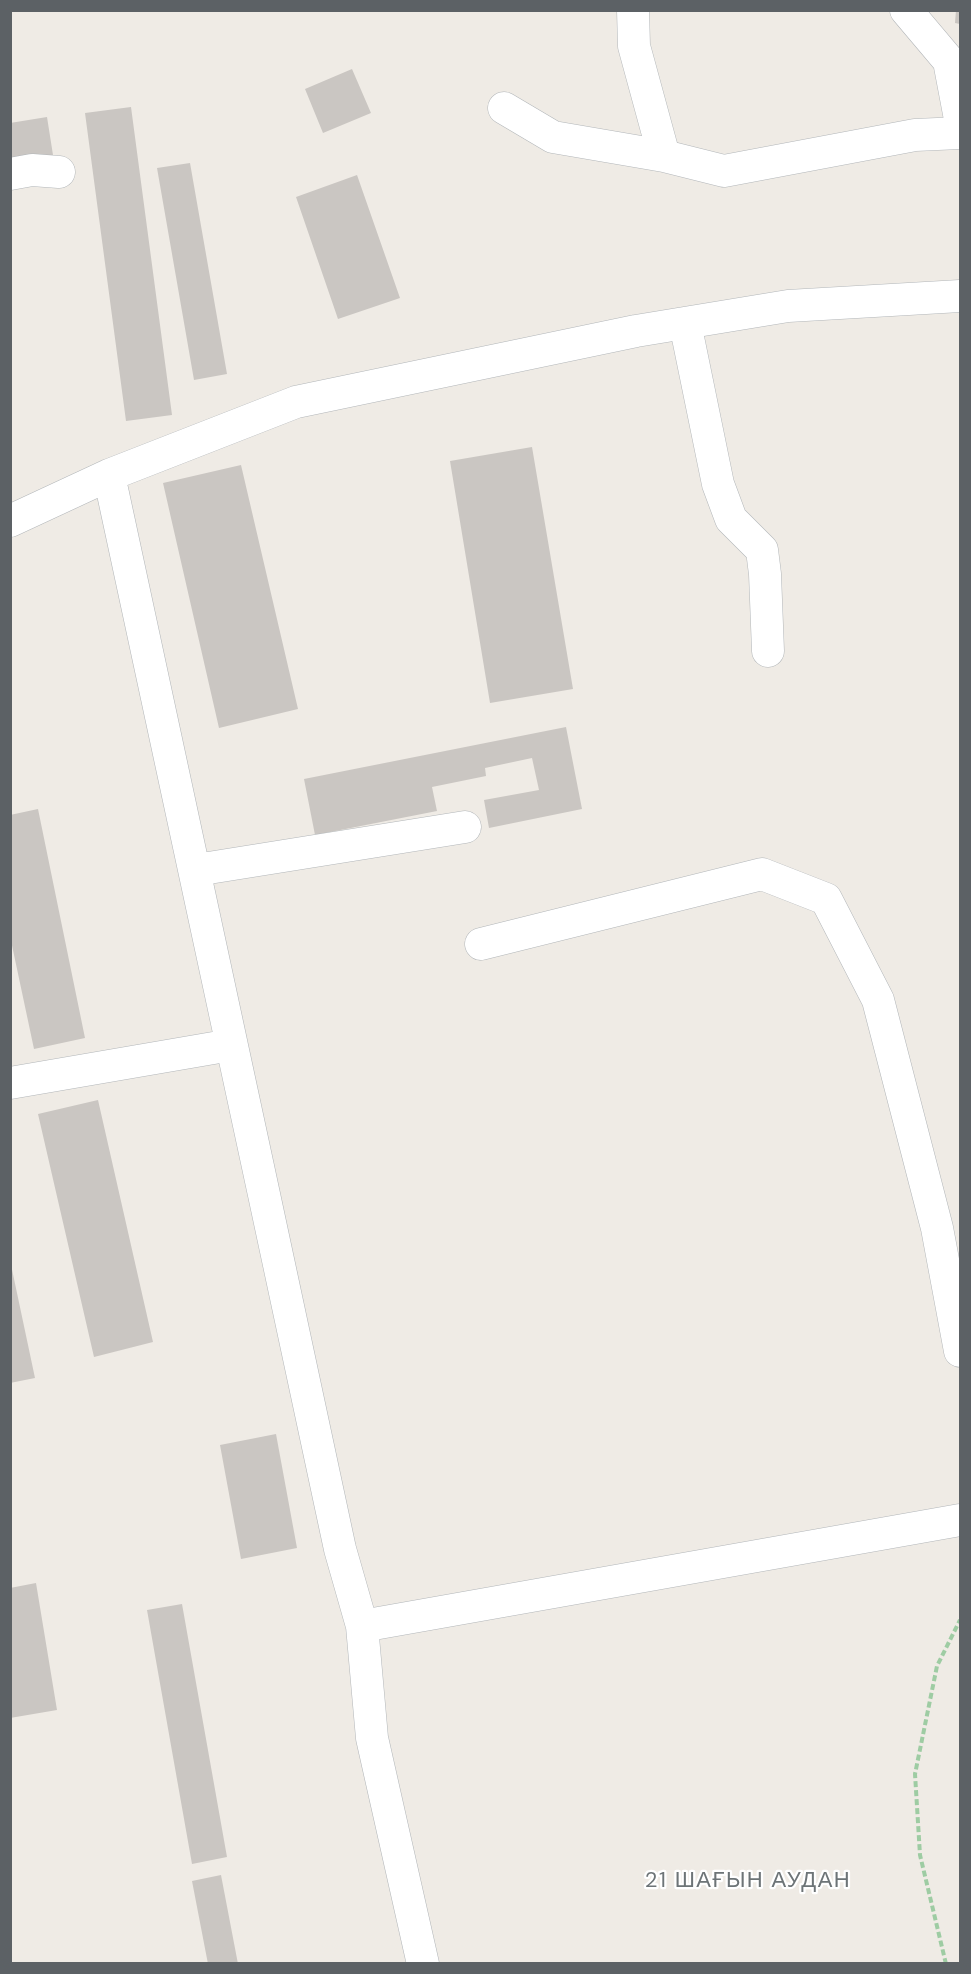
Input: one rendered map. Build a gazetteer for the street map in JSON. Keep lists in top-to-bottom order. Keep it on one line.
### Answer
{"districts":["21 ШАҒЫН АУДАН"]}
